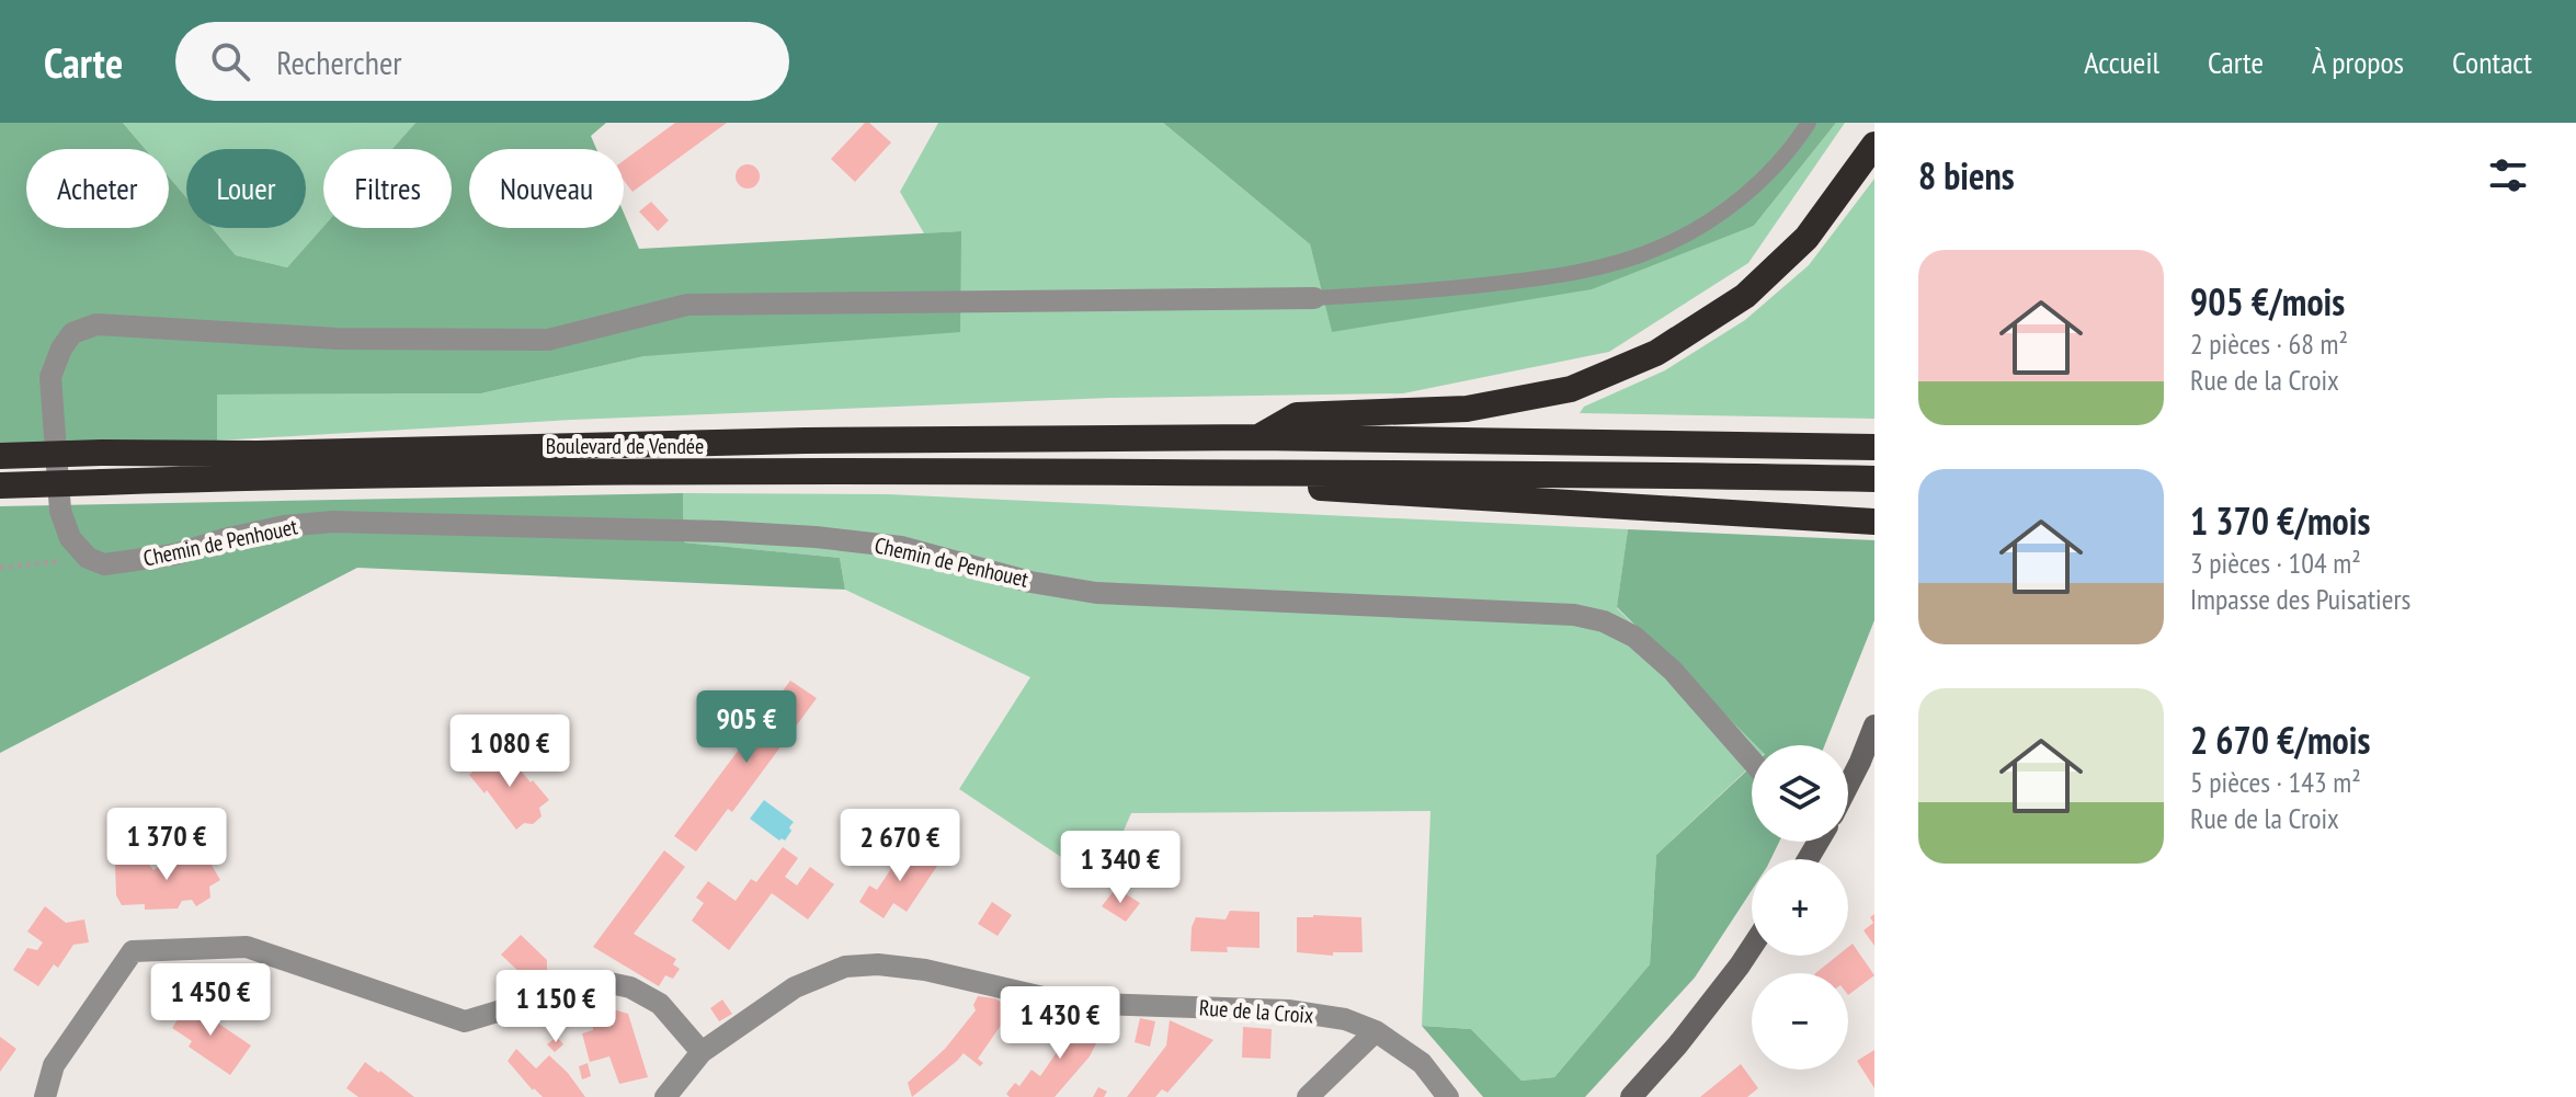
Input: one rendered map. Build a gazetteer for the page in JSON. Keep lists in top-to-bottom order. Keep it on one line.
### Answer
{"streets":{"highway":["Boulevard de Vendée"],"street":["Chemin de Penhouet","Rue de la Croix"]},"page":{"header":"Carte","search":"Rechercher","nav":["Accueil","Carte","À propos","Contact"],"heading":"8 biens","chip":["Acheter","Louer","Filtres","Nouveau"],"list":[{"name":"905 €/mois","note":"2 pièces · 68 m² · Rue de la Croix"},{"name":"1 370 €/mois","note":"3 pièces · 104 m² · Impasse des Puisatiers"},{"name":"2 670 €/mois","note":"5 pièces · 143 m² · Rue de la Croix"}],"price":["905 €","1 080 €","1 370 €","2 670 €","1 340 €","1 450 €","1 150 €","1 430 €"],"map_buttons":["+","−"]}}
